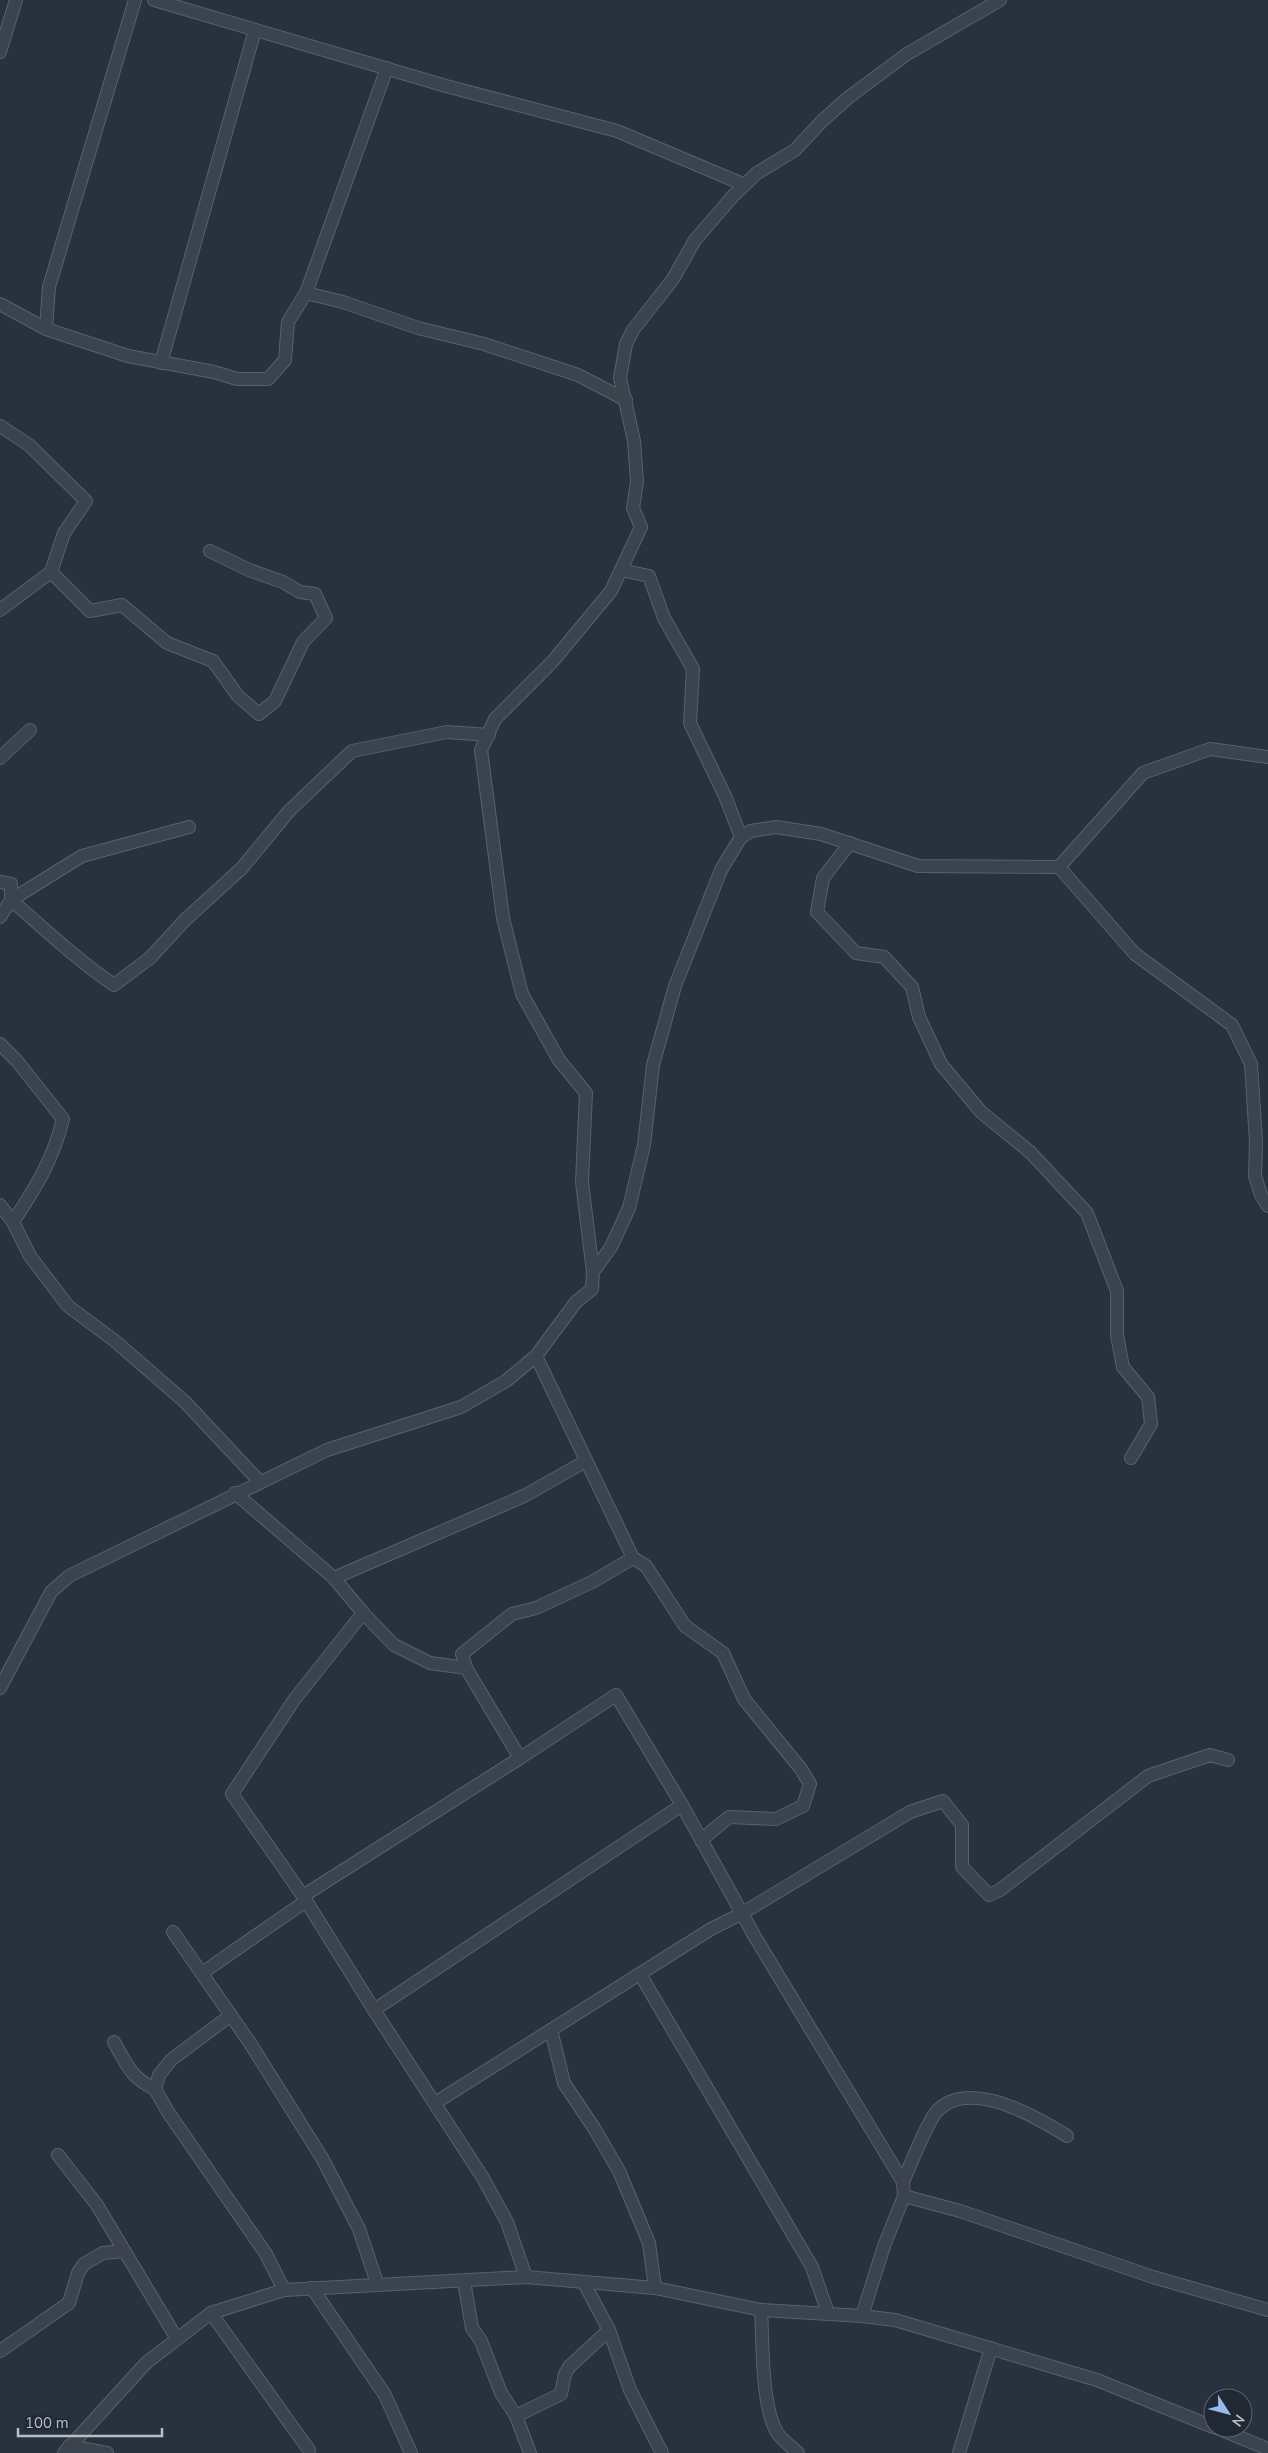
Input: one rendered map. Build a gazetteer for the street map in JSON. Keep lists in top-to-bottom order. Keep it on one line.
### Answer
{"scale_bar":"100 m","north":"bottom right"}
